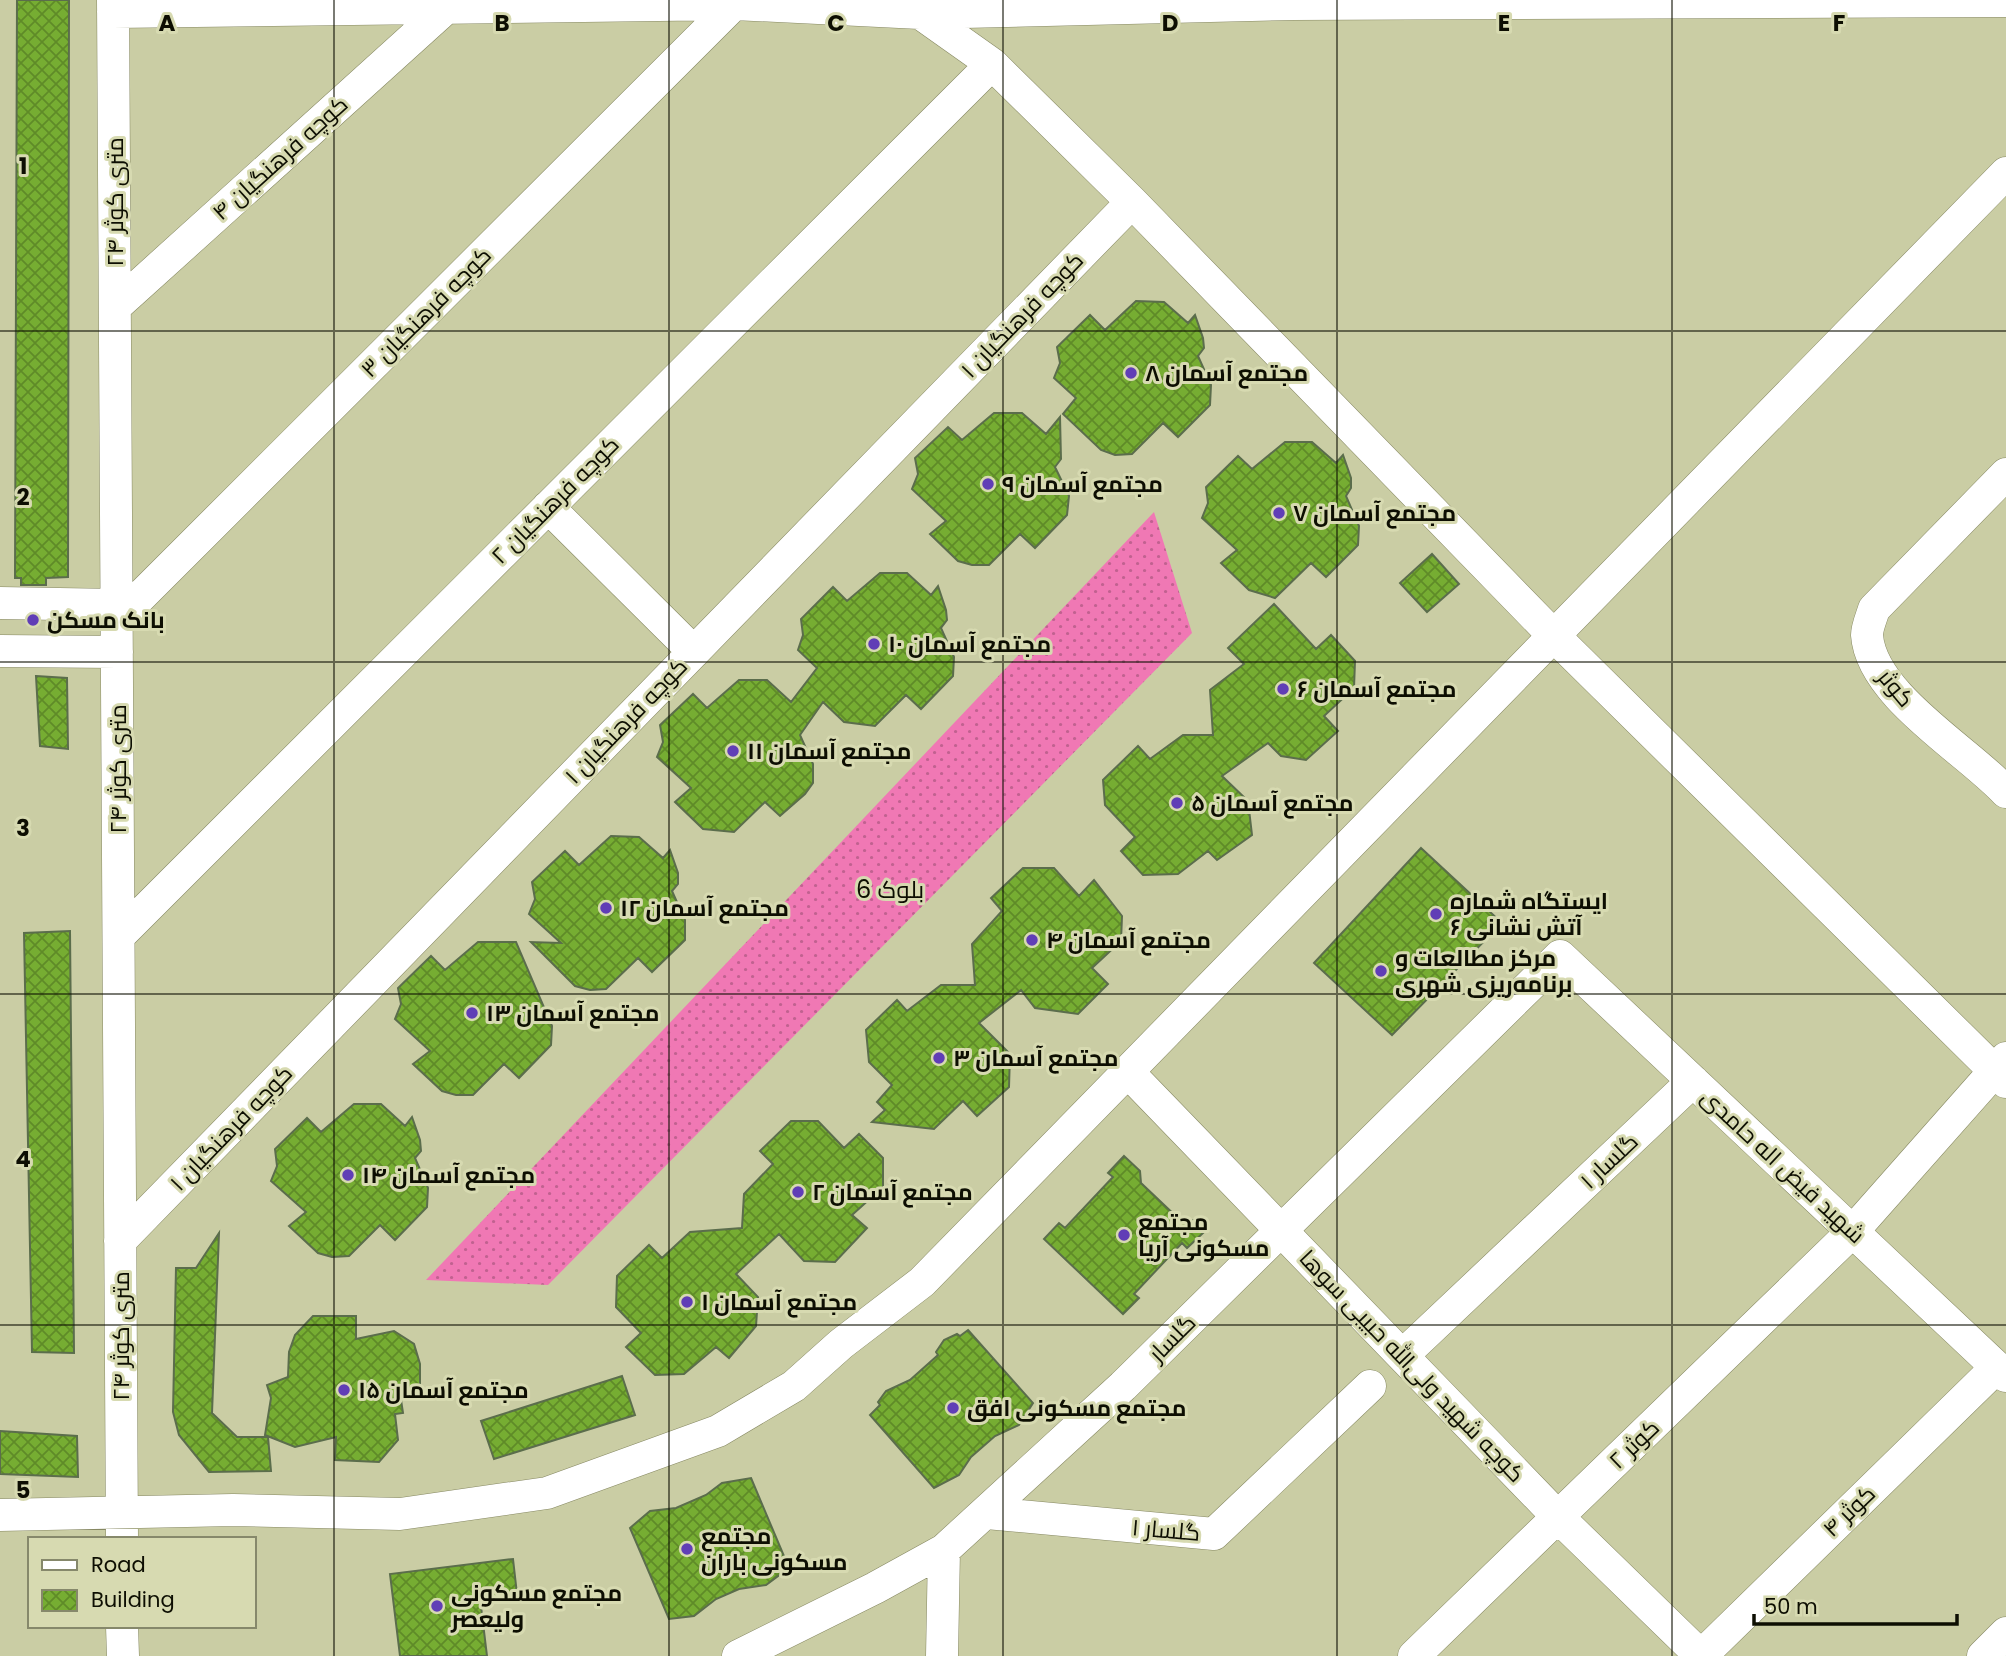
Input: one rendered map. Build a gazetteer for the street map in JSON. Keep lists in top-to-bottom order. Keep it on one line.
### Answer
{"streets":{"street":["کوچه فرهنگیان ۴","۲۴ متری کوثر","کوچه فرهنگیان ۳","کوچه فرهنگیان ۱","کوچه فرهنگیان ۲","کوثر","گلسار ۱","شهید فیض اله حامدی","گلسار","کوچه شهید ولی‌الله حبیبی سوها","کوثر ۲","کوثر ۴"]},"crossings":[["کوچه فرهنگیان ۴","۲۴ متری کوثر"],["۲۴ متری کوثر","کوچه فرهنگیان ۳"],["۲۴ متری کوثر","کوچه فرهنگیان ۱"],["۲۴ متری کوثر","کوچه فرهنگیان ۲"],["گلسار ۱","شهید فیض اله حامدی"],["گلسار ۱","گلسار"],["گلسار ۱","کوچه شهید ولی‌الله حبیبی سوها"],["شهید فیض اله حامدی","گلسار"],["شهید فیض اله حامدی","کوثر ۲"],["شهید فیض اله حامدی","کوثر ۴"],["گلسار","کوچه شهید ولی‌الله حبیبی سوها"],["کوچه شهید ولی‌الله حبیبی سوها","کوثر ۲"],["کوچه شهید ولی‌الله حبیبی سوها","کوثر ۴"]],"districts":["بلوک 6"],"places":["مجتمع آسمان ۸","مجتمع آسمان ۹","مجتمع آسمان ۷","بانک مسکن","مجتمع آسمان ۱۰","مجتمع آسمان ۶","مجتمع آسمان ۱۱","مجتمع آسمان ۵","مجتمع آسمان ۱۲","ایستگاه شماره ۶ آتش نشانی","مجتمع آسمان ۴","مرکز مطالعات و برنامه‌ریزی شهری","مجتمع آسمان ۱۳","مجتمع آسمان ۳","مجتمع آسمان ۱۴","مجتمع آسمان ۲","مجتمع مسکونی آریا","مجتمع آسمان ۱","مجتمع آسمان ۱۵","مجتمع مسکونی افق","مجتمع مسکونی باران","مجتمع مسکونی ولیعصر"],"legend":["Road","Building"],"scale_bar":"50 m","grid":{"columns":["A","B","C","D","E","F"],"rows":["1","2","3","4","5"]}}
